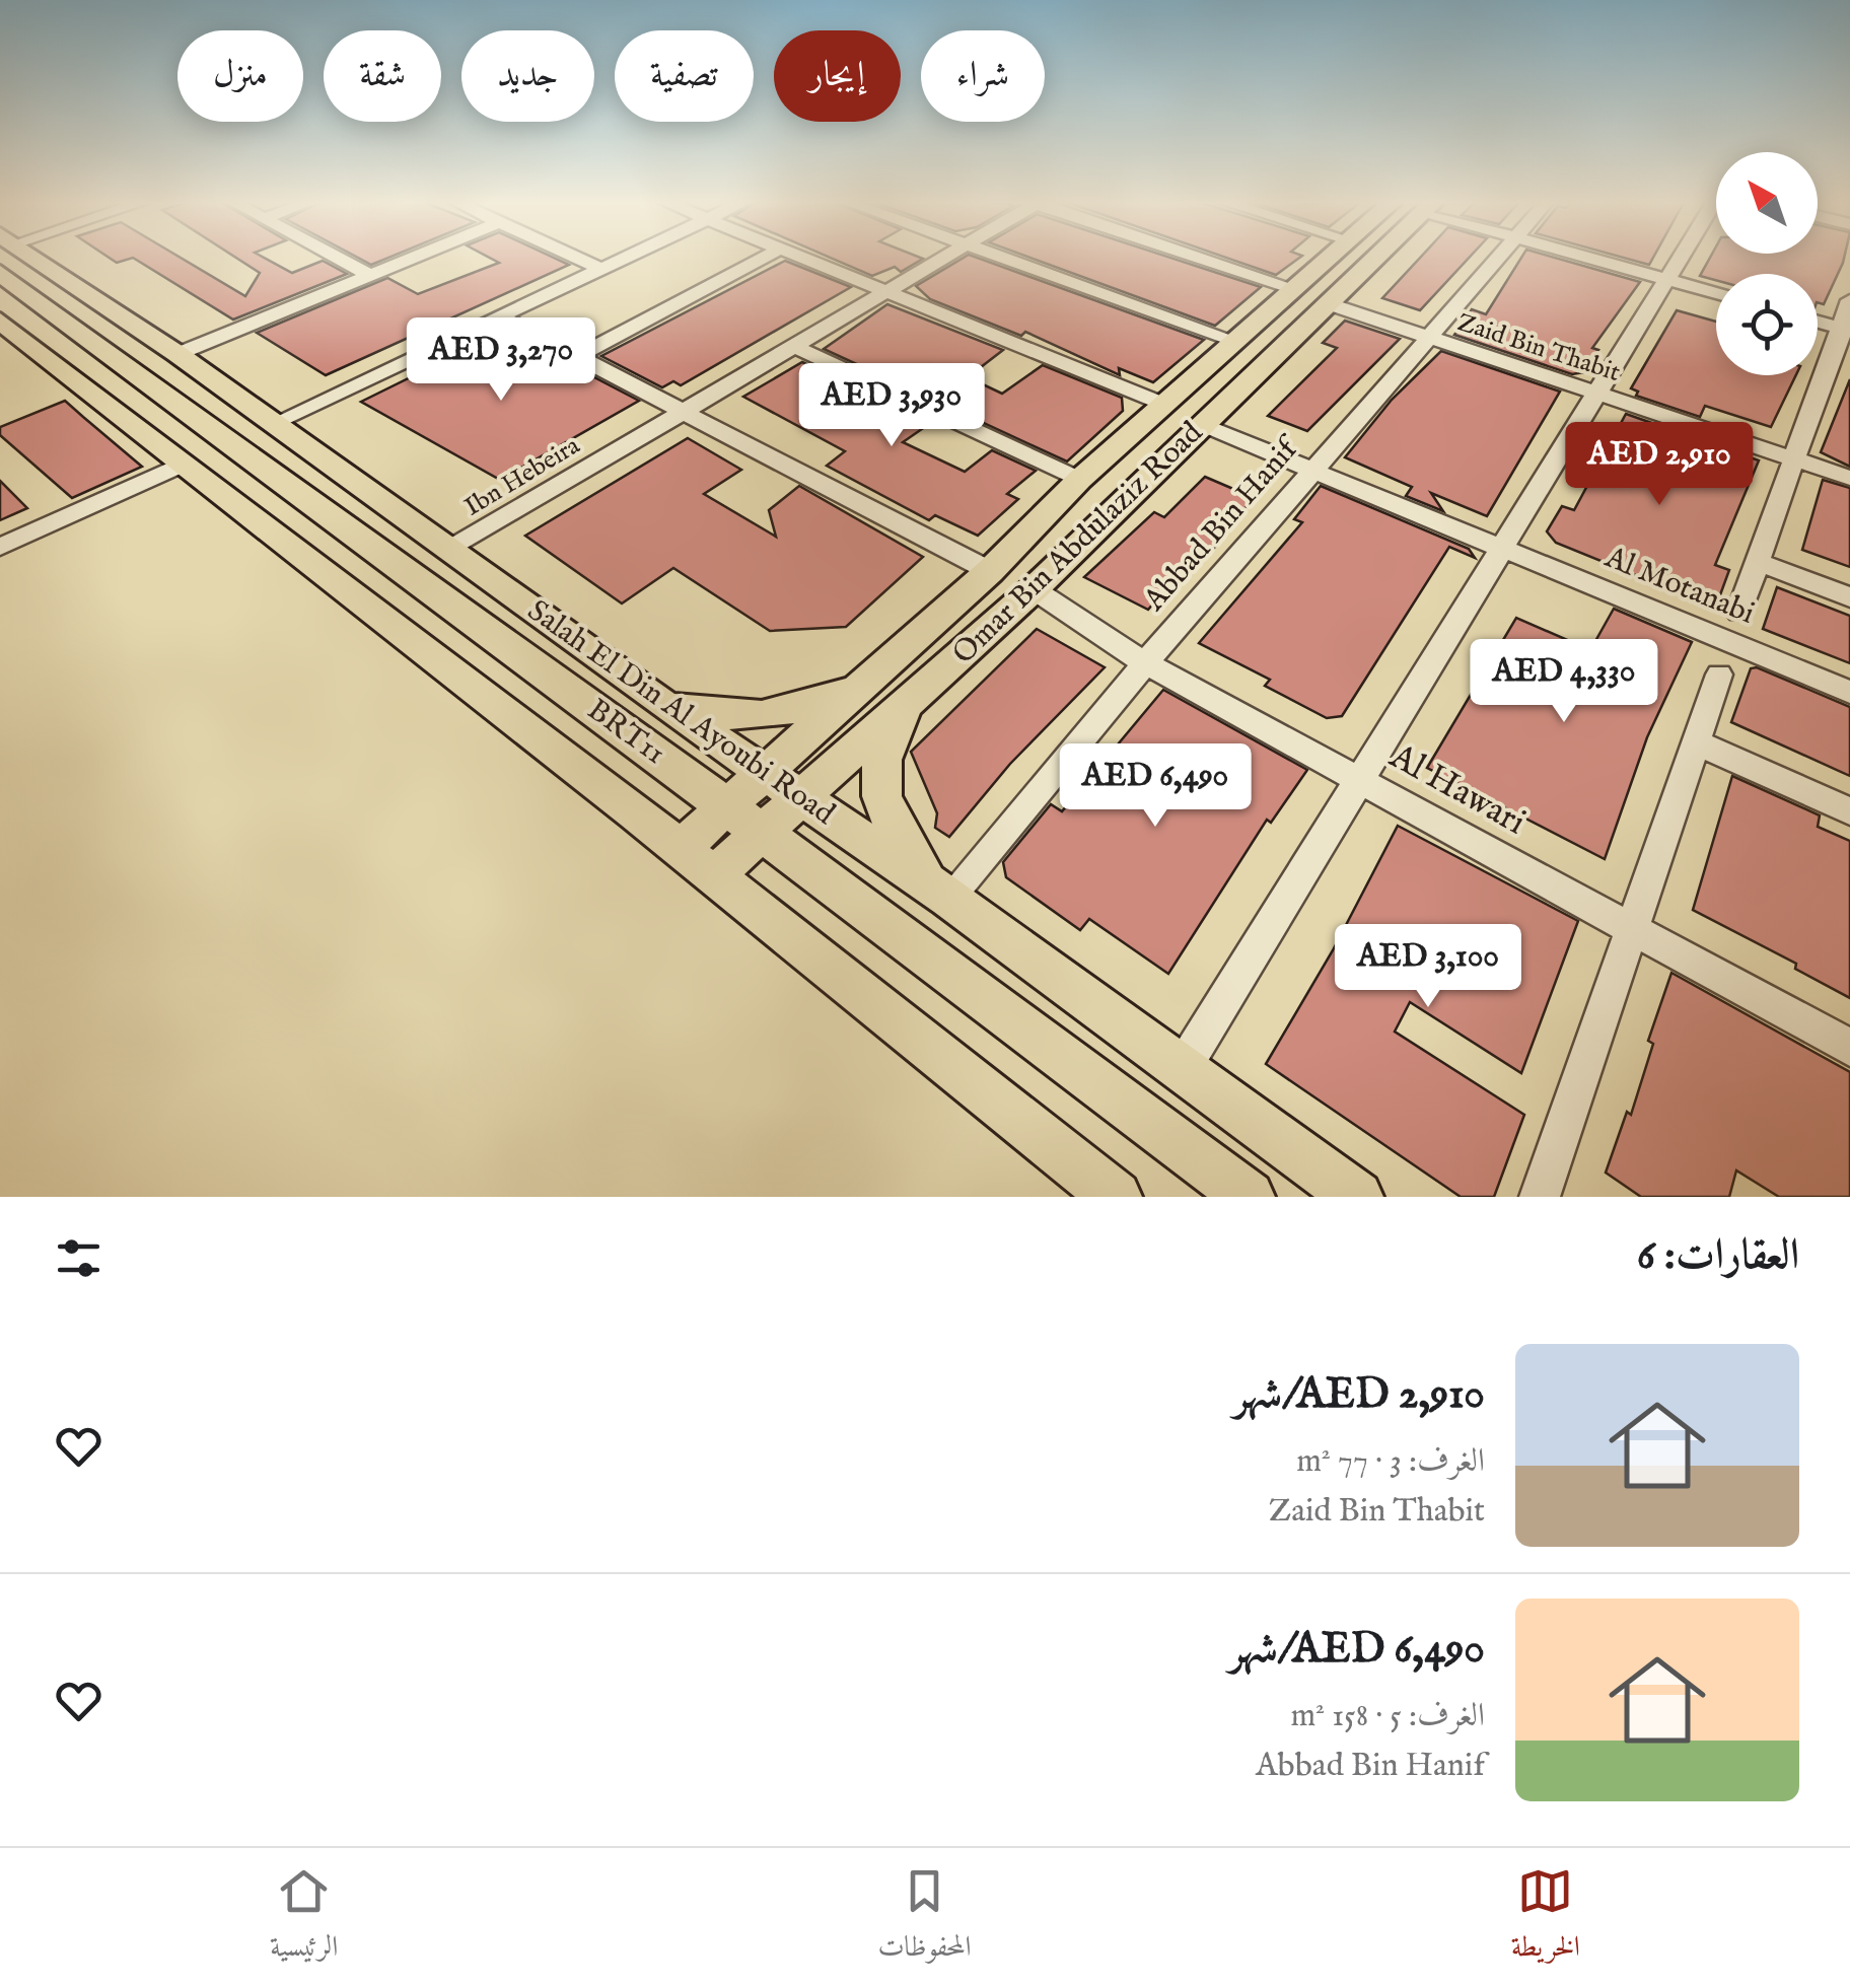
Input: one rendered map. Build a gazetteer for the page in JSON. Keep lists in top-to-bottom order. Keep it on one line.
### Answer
{"streets":{"main road":["Omar Bin Abdulaziz Road","Salah El Din Al Ayoubi Road","BRT11"],"street":["Zaid Bin Thabit","Ibn Hebeira","Abbad Bin Hanif","Al Motanabi","Al Hawari"]},"crossings":[["Zaid Bin Thabit","Abbad Bin Hanif"],["Zaid Bin Thabit","Omar Bin Abdulaziz Road"],["Ibn Hebeira","Salah El Din Al Ayoubi Road"],["Abbad Bin Hanif","Al Motanabi"],["Abbad Bin Hanif","Salah El Din Al Ayoubi Road"],["Abbad Bin Hanif","Al Hawari"],["Omar Bin Abdulaziz Road","Al Motanabi"],["Omar Bin Abdulaziz Road","Salah El Din Al Ayoubi Road"],["Omar Bin Abdulaziz Road","BRT11"],["Omar Bin Abdulaziz Road","Al Hawari"]],"north":"top left","page":{"chip":["شراء","إيجار","تصفية","جديد","شقة","منزل"],"price":["AED 3,270","AED 3,930","AED 2,910","AED 4,330","AED 6,490","AED 3,100"],"heading":"العقارات: 6","list":[{"name":"AED 2,910/شهر","note":"الغرف: 3 · 77 m² · Zaid Bin Thabit"},{"name":"AED 6,490/شهر","note":"الغرف: 5 · 158 m² · Abbad Bin Hanif"}],"tabs":["الخريطة","المحفوظات","الرئيسية"]}}
